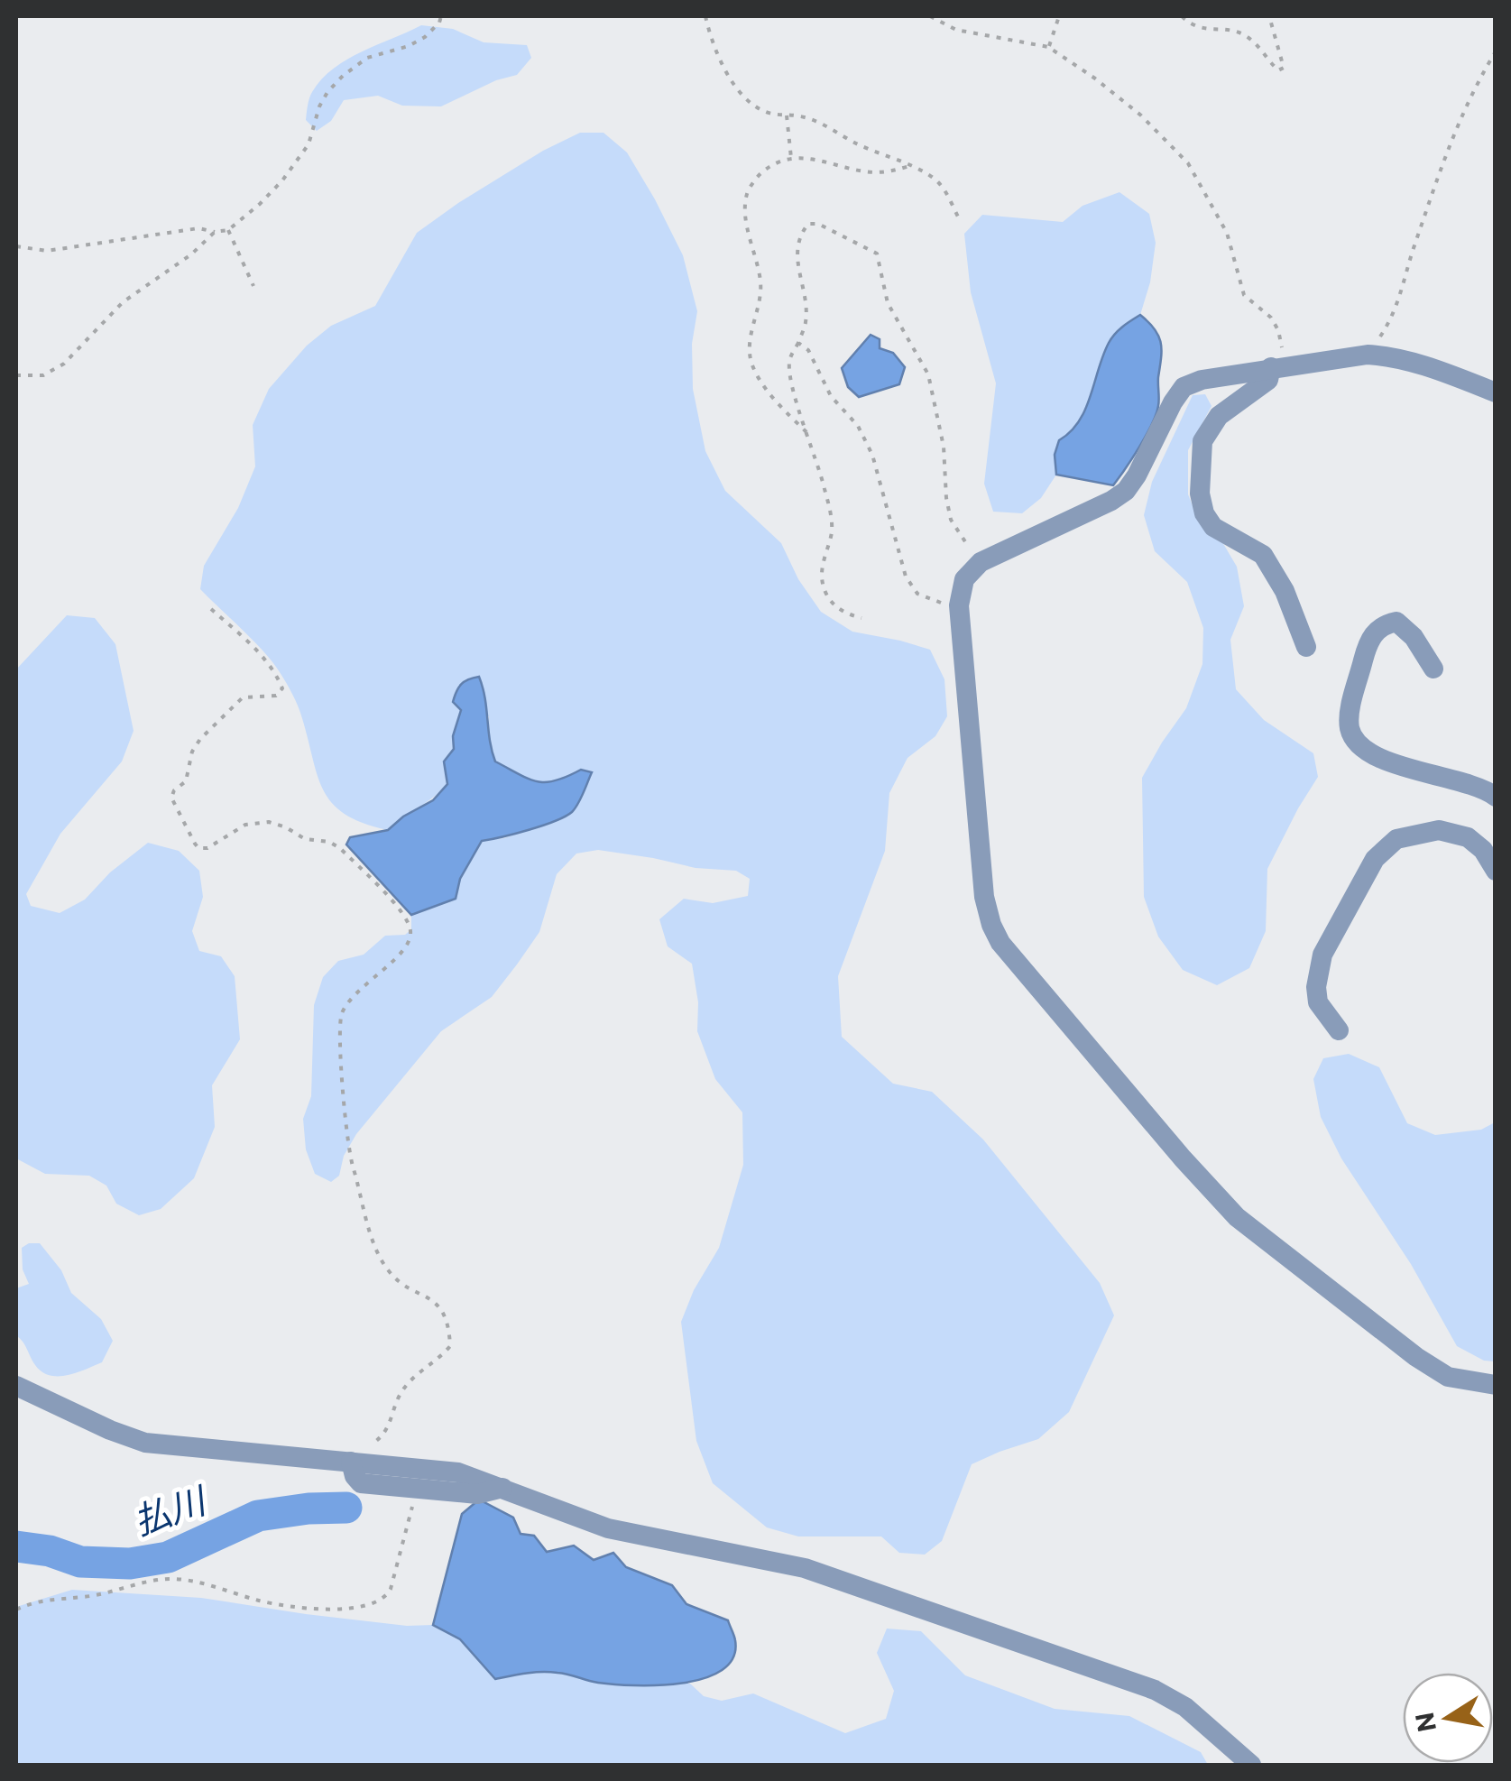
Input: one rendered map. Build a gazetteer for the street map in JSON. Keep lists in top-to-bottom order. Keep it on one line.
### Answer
{"water":["払川"],"north":"left"}
